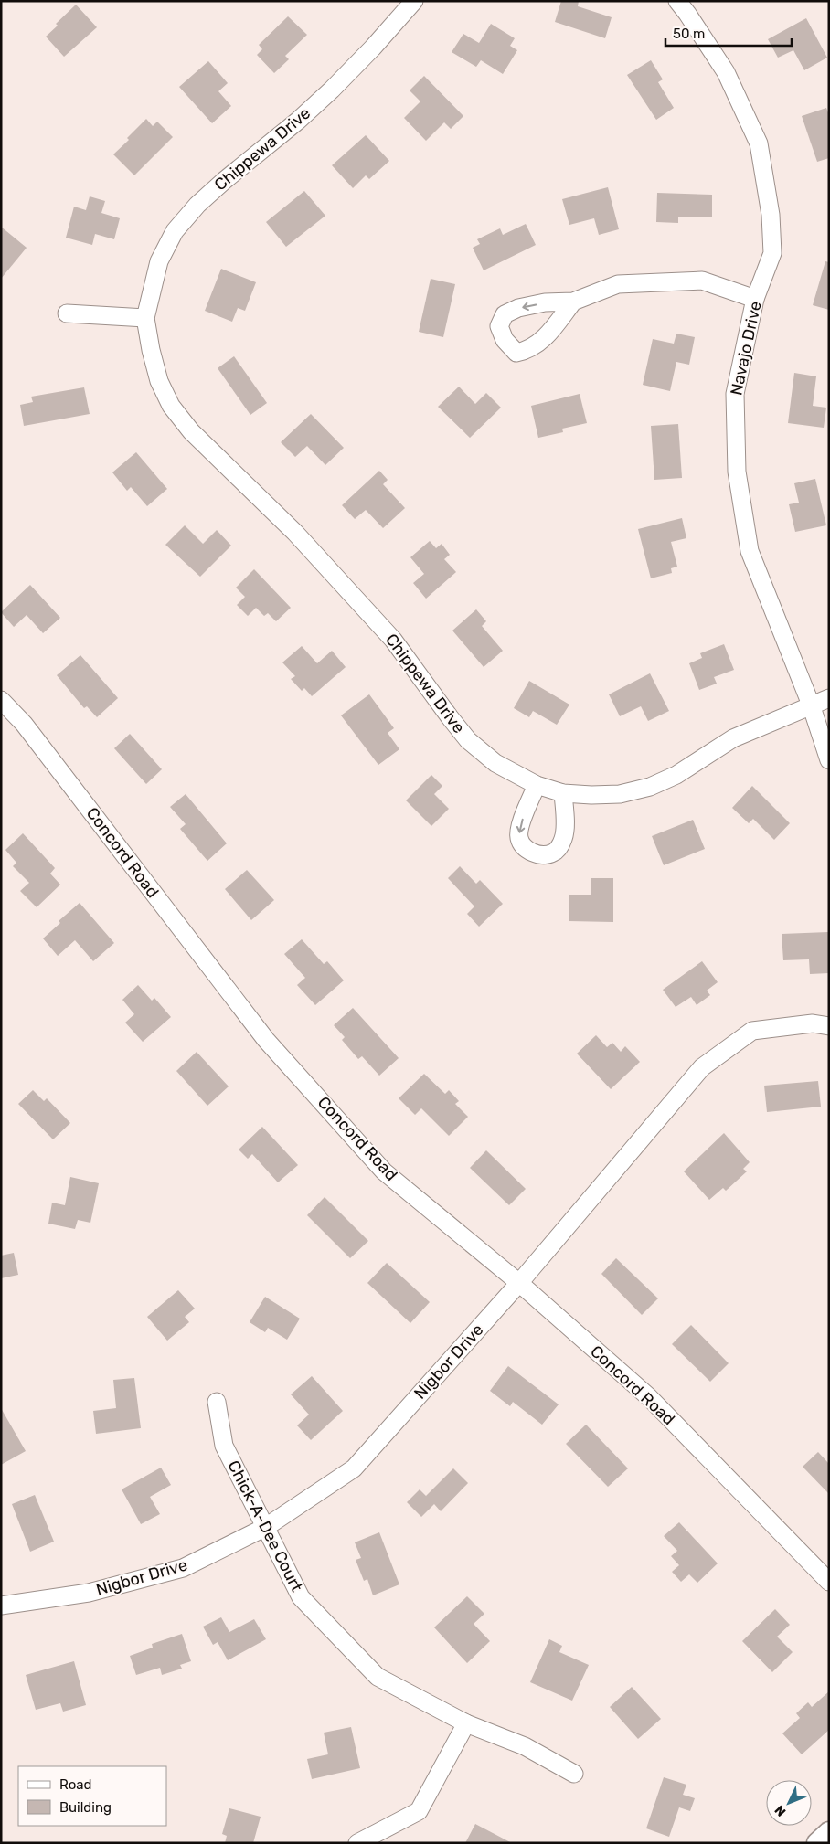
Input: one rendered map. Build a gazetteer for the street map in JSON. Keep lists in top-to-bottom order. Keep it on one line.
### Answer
{"streets":{"street":["Chippewa Drive","Navajo Drive","Concord Road","Nigbor Drive","Chick-A-Dee Court"]},"crossings":[["Chippewa Drive","Navajo Drive"],["Concord Road","Nigbor Drive"],["Nigbor Drive","Chick-A-Dee Court"]],"legend":["Road","Building"],"scale_bar":"50 m","north":"bottom left"}
